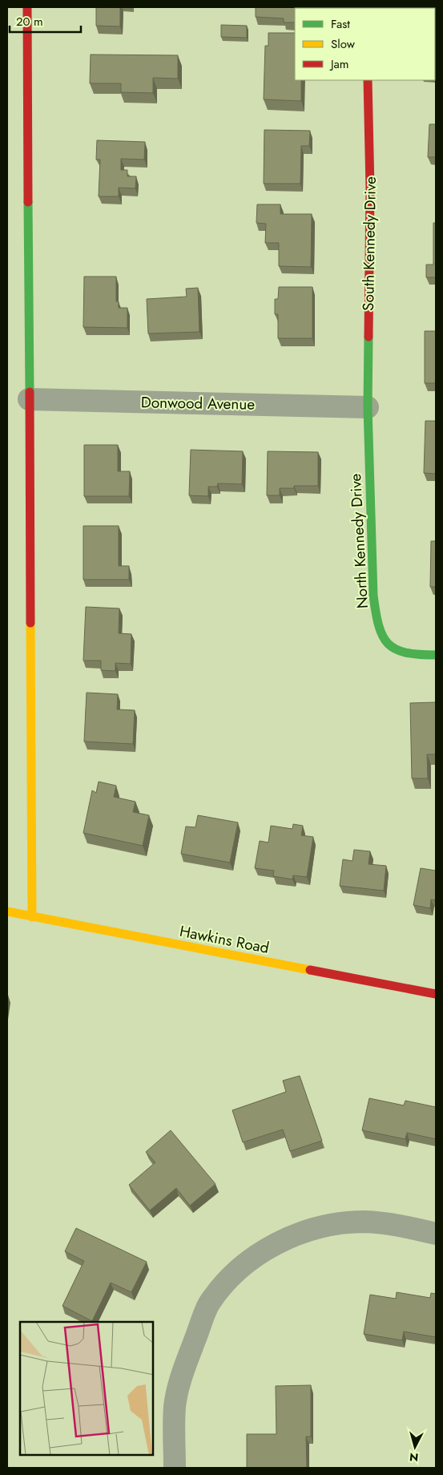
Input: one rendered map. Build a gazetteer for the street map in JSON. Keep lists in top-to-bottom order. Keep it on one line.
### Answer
{"streets":{"street":["South Kennedy Drive","Donwood Avenue","North Kennedy Drive","Hawkins Road"]},"crossings":[["South Kennedy Drive","Donwood Avenue"],["South Kennedy Drive","North Kennedy Drive"],["Donwood Avenue","North Kennedy Drive"]],"legend":["Fast","Slow","Jam"],"scale_bar":"20 m","north":"bottom"}
